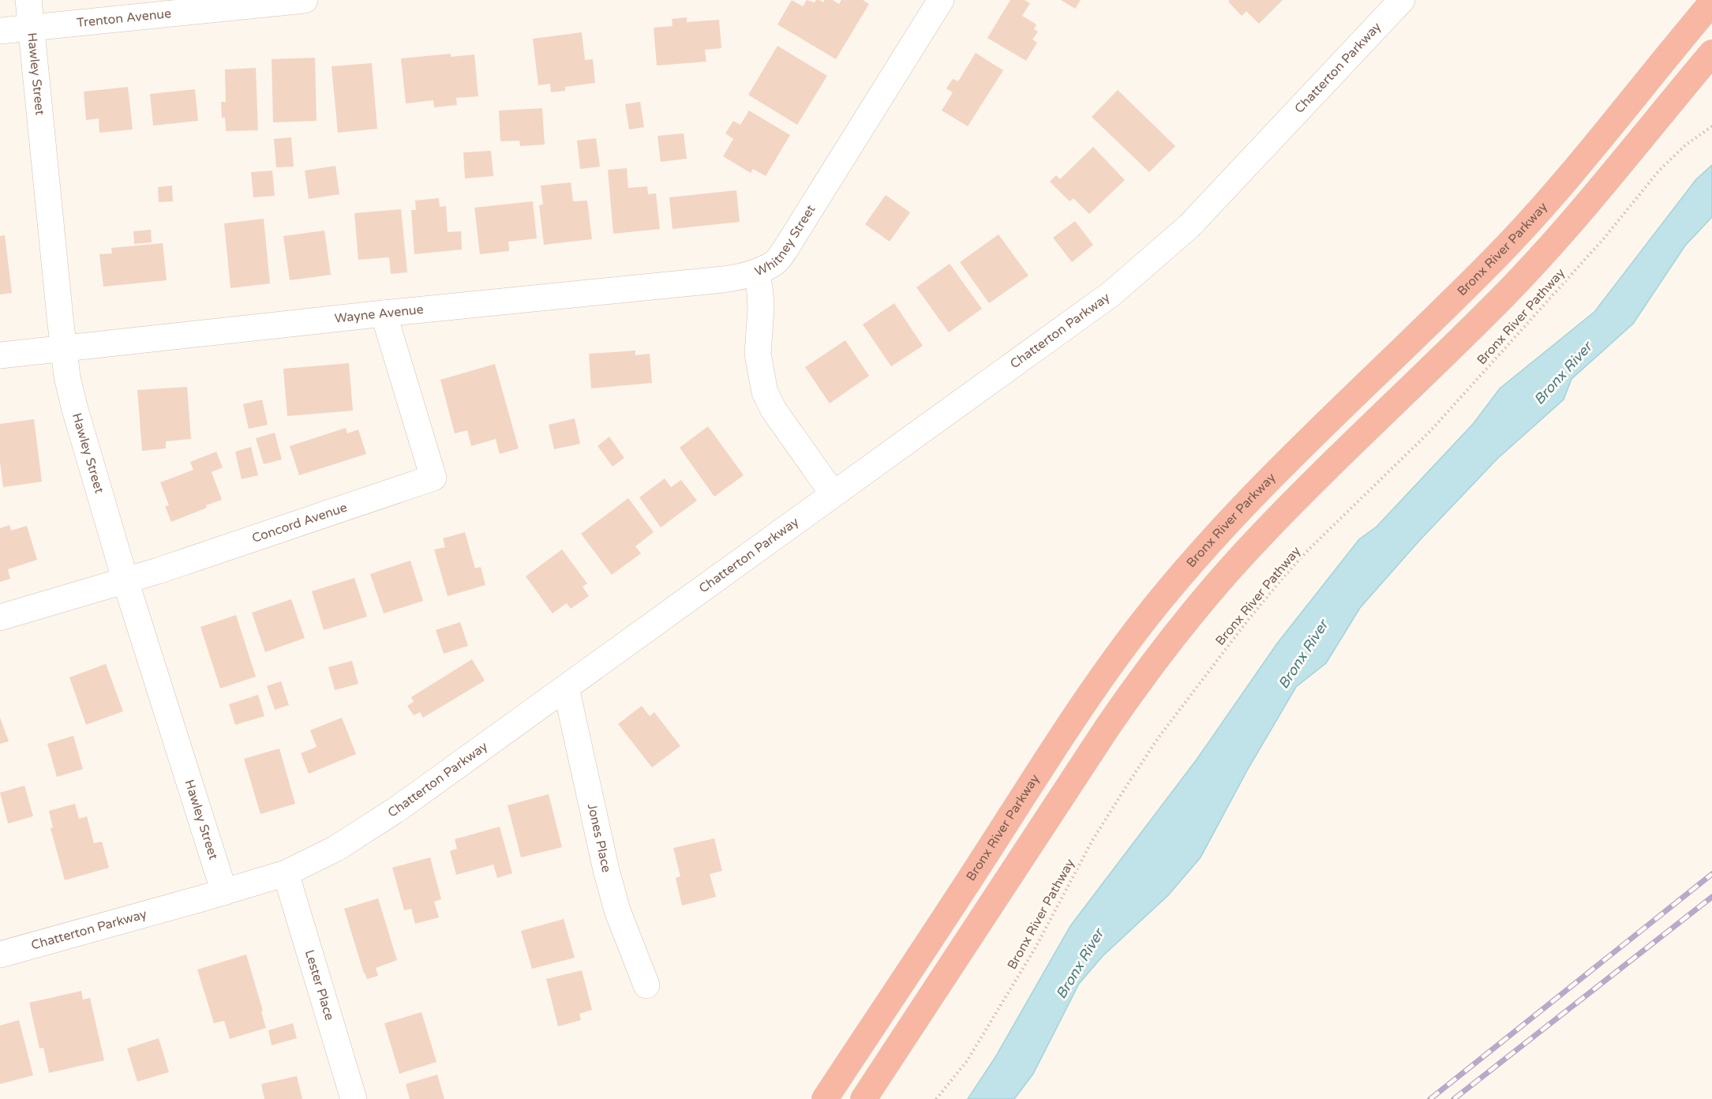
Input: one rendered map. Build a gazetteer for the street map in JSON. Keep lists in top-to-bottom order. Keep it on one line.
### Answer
{"streets":{"highway":["Bronx River Parkway"],"street":["Trenton Avenue","Chatterton Parkway","Hawley Street","Whitney Street","Wayne Avenue","Concord Avenue","Jones Place","Lester Place"],"path":["Bronx River Pathway"]},"crossings":[["Trenton Avenue","Hawley Street"],["Chatterton Parkway","Hawley Street"],["Chatterton Parkway","Whitney Street"],["Chatterton Parkway","Jones Place"],["Chatterton Parkway","Lester Place"],["Hawley Street","Wayne Avenue"],["Hawley Street","Concord Avenue"],["Whitney Street","Wayne Avenue"],["Wayne Avenue","Concord Avenue"]],"water":["Bronx River"]}
